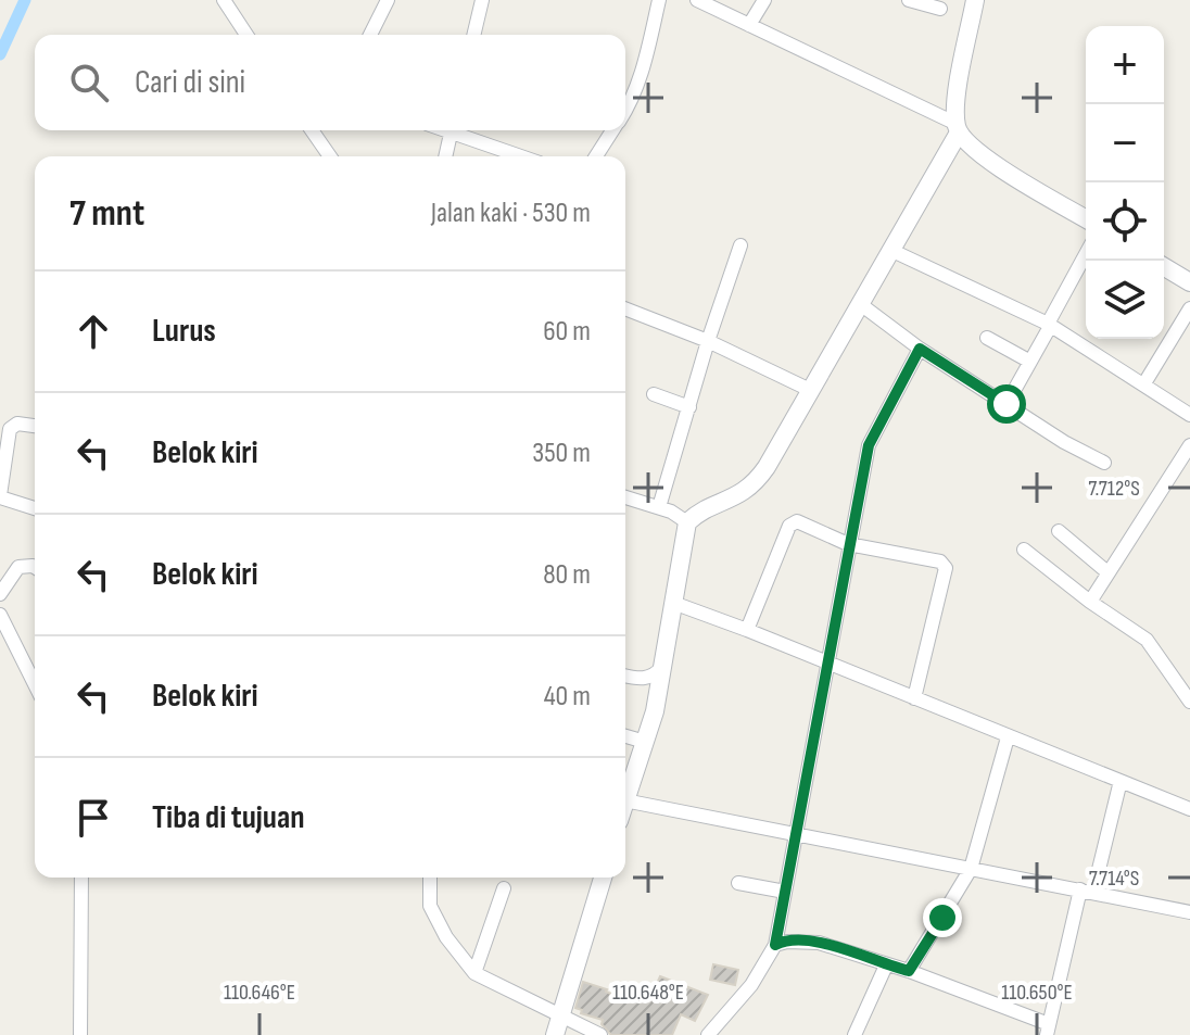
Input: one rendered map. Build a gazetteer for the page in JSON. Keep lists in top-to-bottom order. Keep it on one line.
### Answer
{"page":{"map_buttons":["+","−"],"search":"Cari di sini","heading":["7 mnt","Jalan kaki · 530 m"],"list":[["Lurus","60 m"],["Belok kiri","350 m"],["Belok kiri","80 m"],["Belok kiri","40 m"],"Tiba di tujuan"]},"coordinates":["7.712°S","7.714°S","110.646°E","110.648°E","110.650°E"]}
